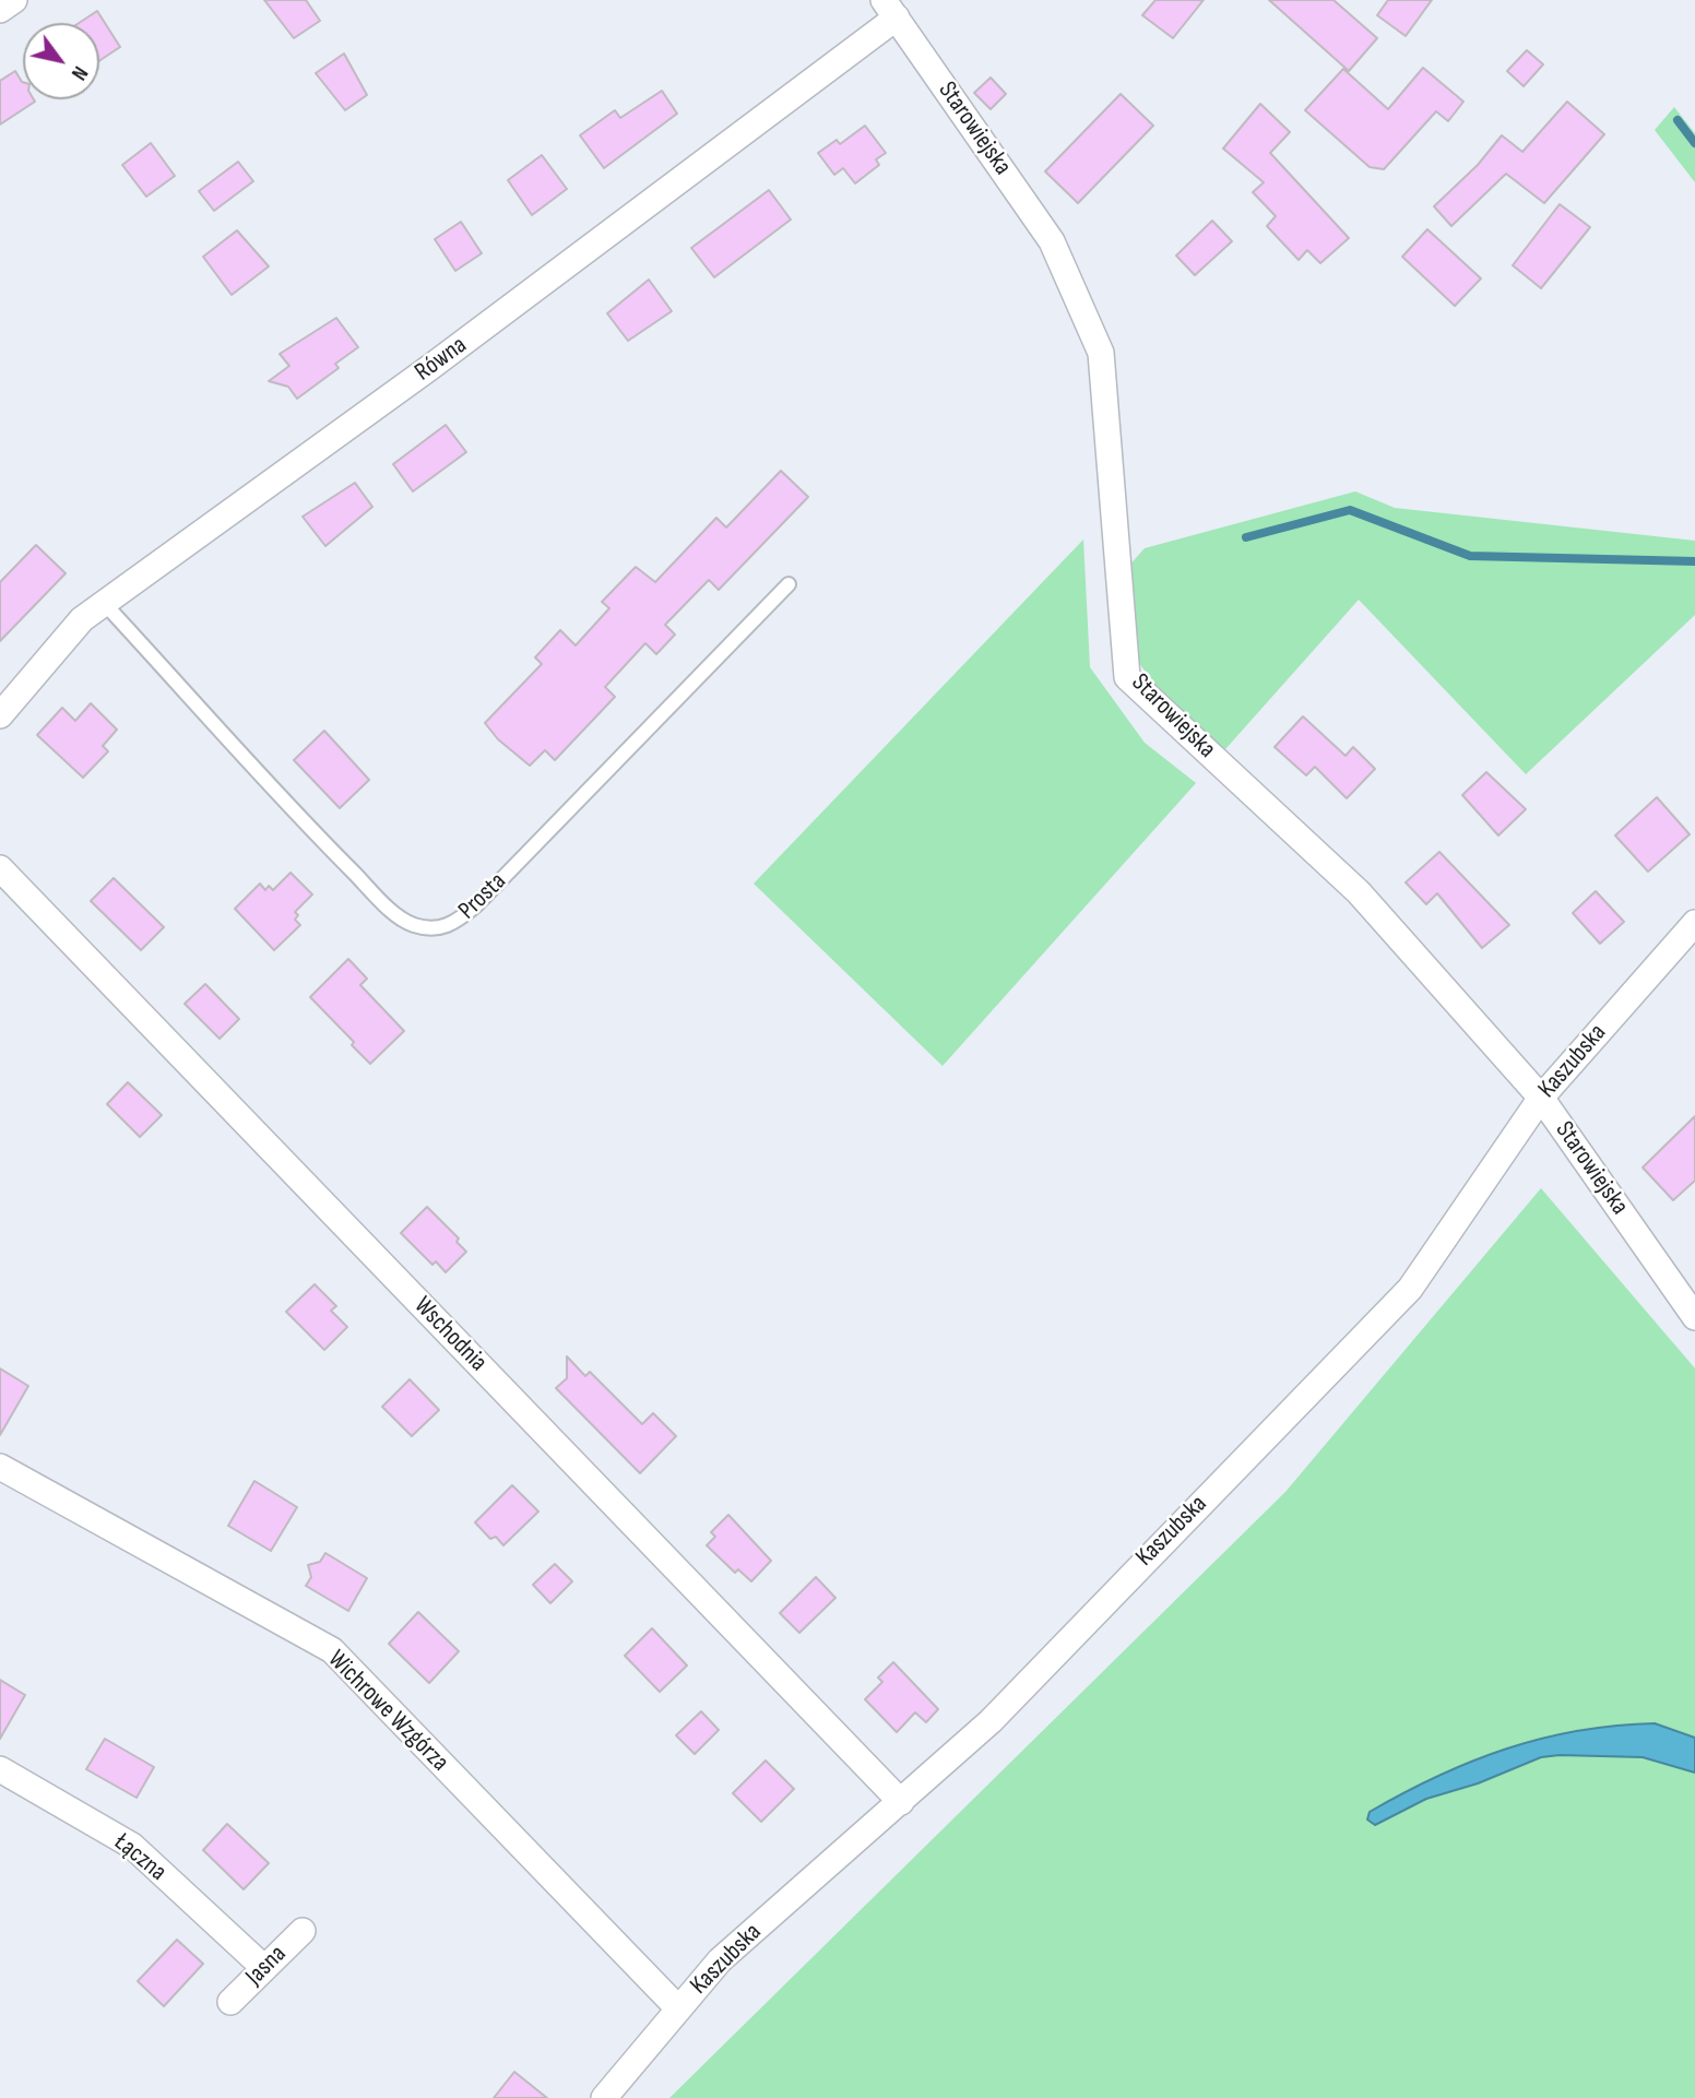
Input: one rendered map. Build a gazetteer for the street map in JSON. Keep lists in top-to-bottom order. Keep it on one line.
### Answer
{"streets":{"street":["Starowiejska","Równa","Kaszubska","Wschodnia","Wichrowe Wzgórza","Łączna","Jasna"],"lane":["Prosta"]},"crossings":[["Starowiejska","Równa"],["Starowiejska","Kaszubska"],["Równa","Prosta"],["Kaszubska","Wschodnia"],["Kaszubska","Wichrowe Wzgórza"],["Łączna","Jasna"]],"north":"bottom right"}
